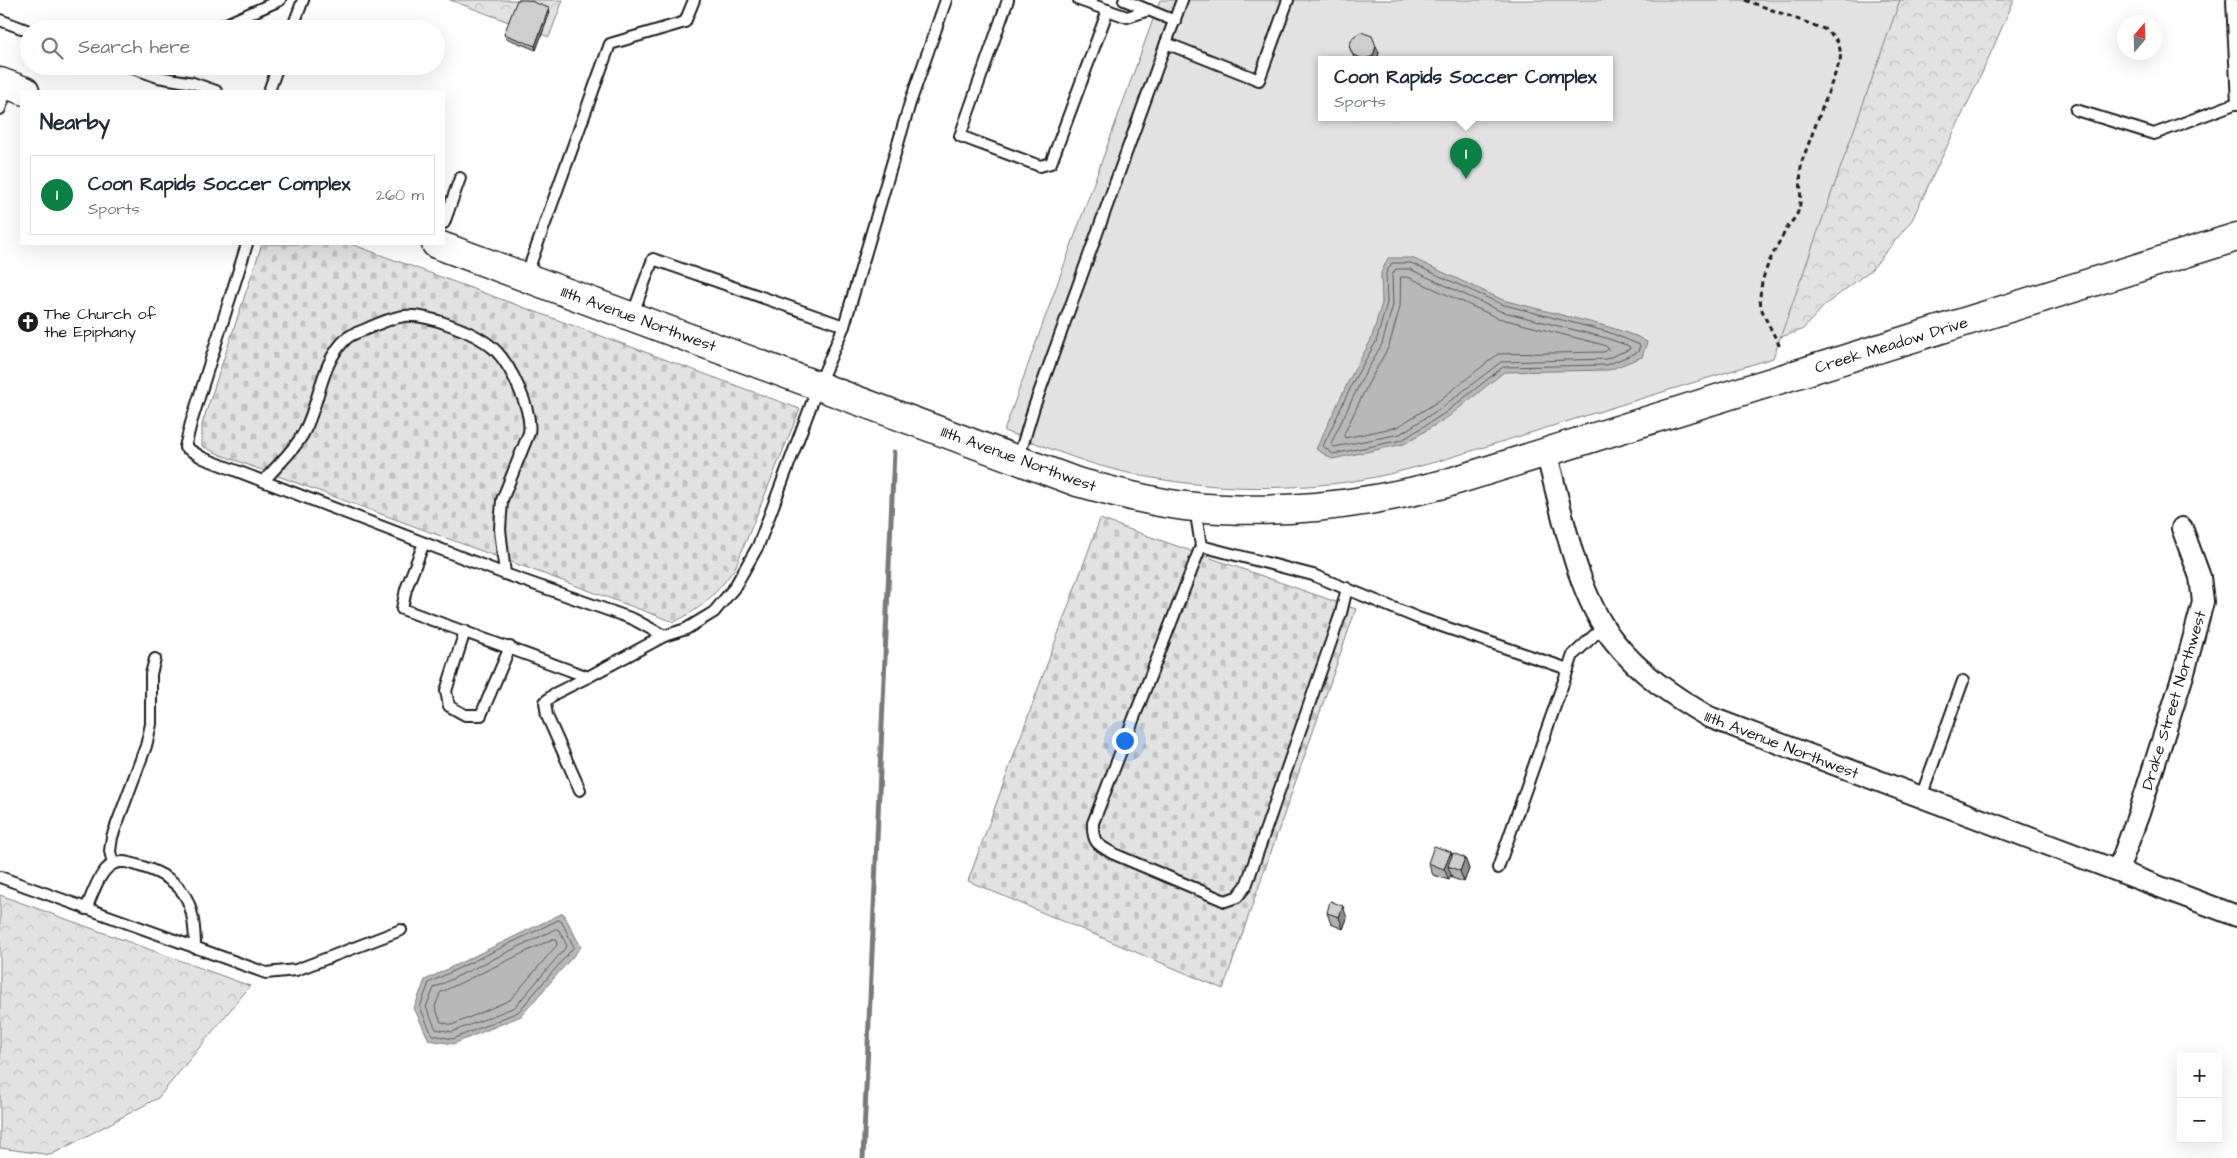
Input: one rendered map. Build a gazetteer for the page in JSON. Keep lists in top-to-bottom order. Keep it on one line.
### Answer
{"streets":{"street":["111th Avenue Northwest","Creek Meadow Drive","Drake Street Northwest"]},"crossings":[["111th Avenue Northwest","Creek Meadow Drive"],["111th Avenue Northwest","Drake Street Northwest"]],"places":{"church":["The Church of the Epiphany"]},"north":"top","page":{"search":"Search here","popup":["Coon Rapids Soccer Complex","Sports"],"heading":"Nearby","pins":"1","list":[{"mark":"1","name":"Coon Rapids Soccer Complex","note":"Sports","value":"260 m"}],"map_buttons":["+","−"]}}
